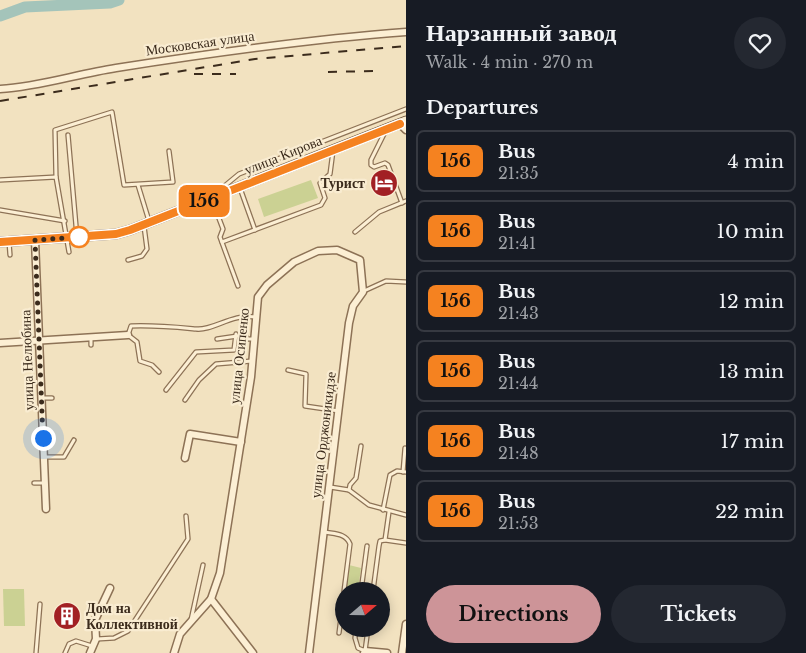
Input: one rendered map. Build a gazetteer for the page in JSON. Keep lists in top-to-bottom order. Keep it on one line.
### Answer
{"streets":{"street":["Московская улица","улица Кирова","улица Осипенко","улица Нелюбина","улица Орджоникидзе"]},"crossings":[["улица Кирова","улица Нелюбина"],["улица Осипенко","улица Орджоникидзе"]],"places":{"hotel":["Турист"],"building":["Дом на Коллективной"]},"lines":["bus line 156"],"north":"right","page":{"on_map":"156","heading":[["Нарзанный завод","Walk · 4 min · 270 m"],"Departures"],"list":[{"mark":"156","name":"Bus","note":"21:35","value":"4 min"},{"mark":"156","name":"Bus","note":"21:41","value":"10 min"},{"mark":"156","name":"Bus","note":"21:43","value":"12 min"},{"mark":"156","name":"Bus","note":"21:44","value":"13 min"},{"mark":"156","name":"Bus","note":"21:48","value":"17 min"},{"mark":"156","name":"Bus","note":"21:53","value":"22 min"}],"buttons":["Directions","Tickets"]}}
